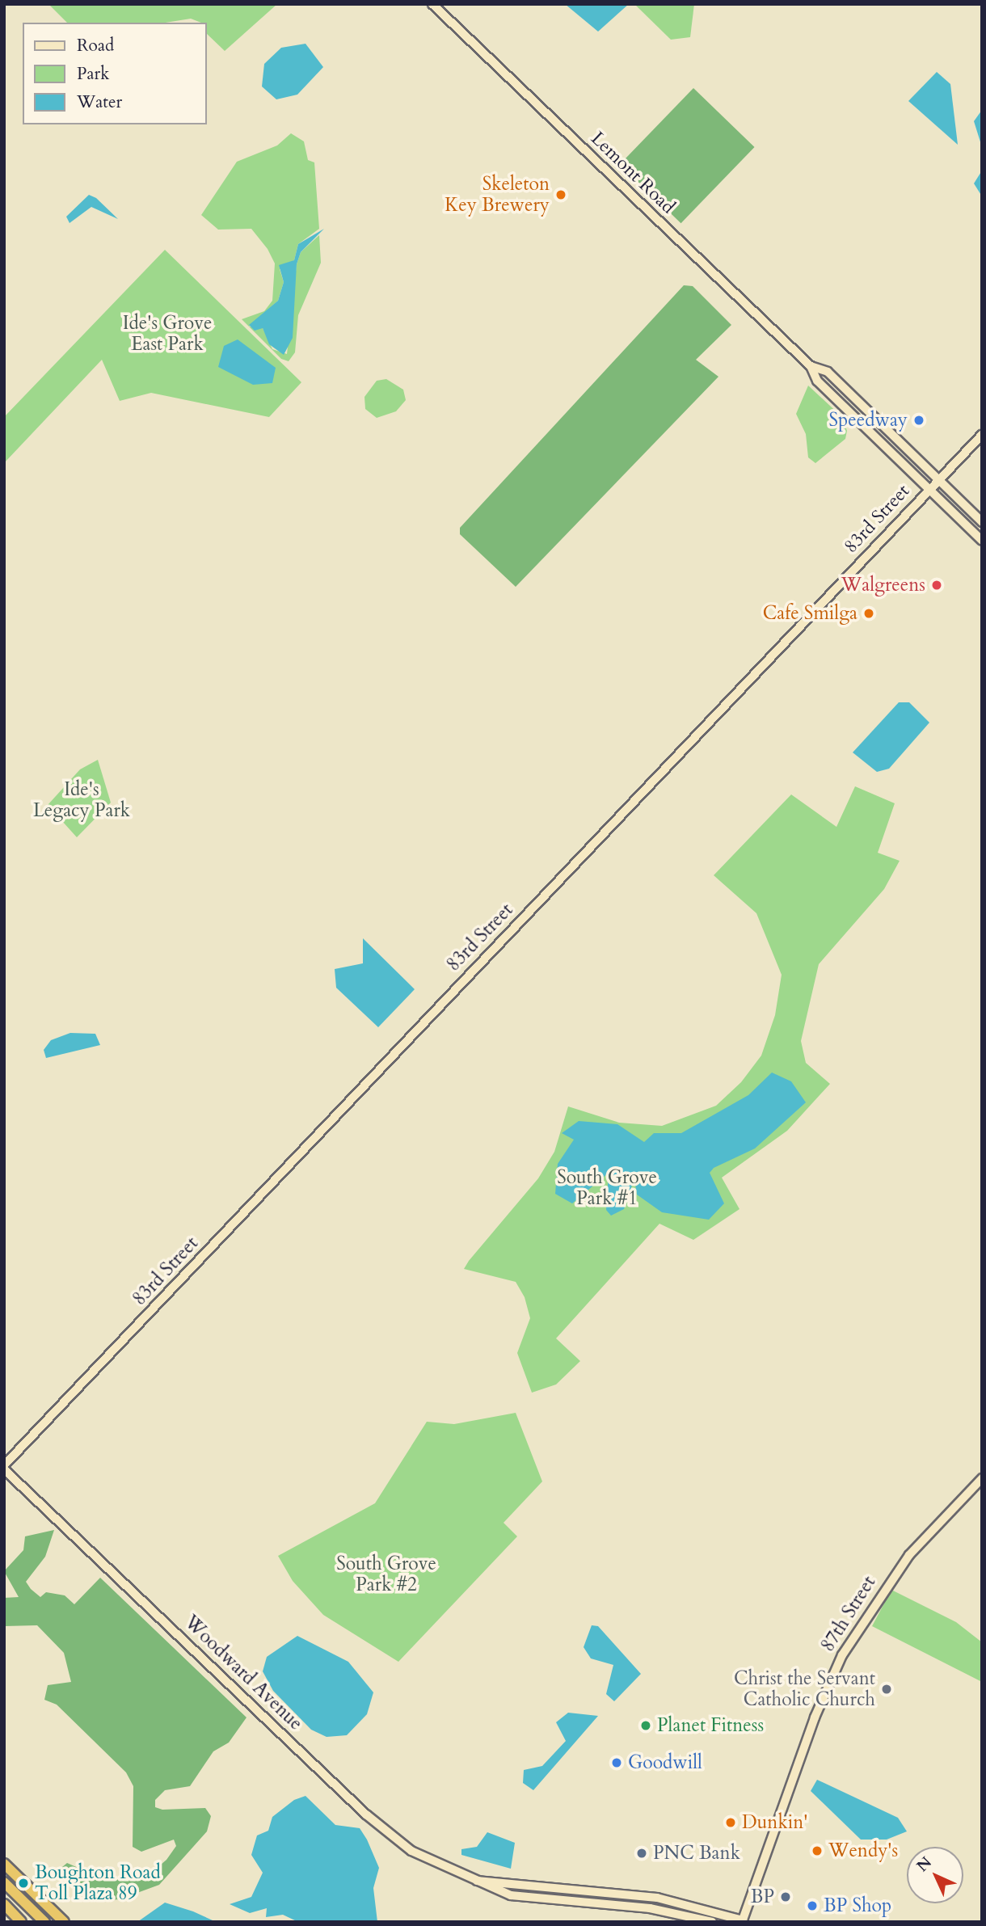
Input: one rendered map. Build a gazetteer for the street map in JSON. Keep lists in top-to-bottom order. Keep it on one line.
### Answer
{"streets":{"main road":["Lemont Road","83rd Street","87th Street","Woodward Avenue"]},"crossings":[["Lemont Road","83rd Street"],["83rd Street","Woodward Avenue"],["87th Street","Woodward Avenue"]],"parks":["Ide's Grove East Park","Ide's Legacy Park","South Grove Park #1","South Grove Park #2"],"places":["Skeleton Key Brewery","Speedway","Walgreens","Cafe Smilga","Christ the Servant Catholic Church","Planet Fitness","Goodwill","Dunkin'","Wendy's","PNC Bank","Boughton Road Toll Plaza 89","BP","BP Shop"],"legend":["Road","Park","Water"],"north":"top left"}
